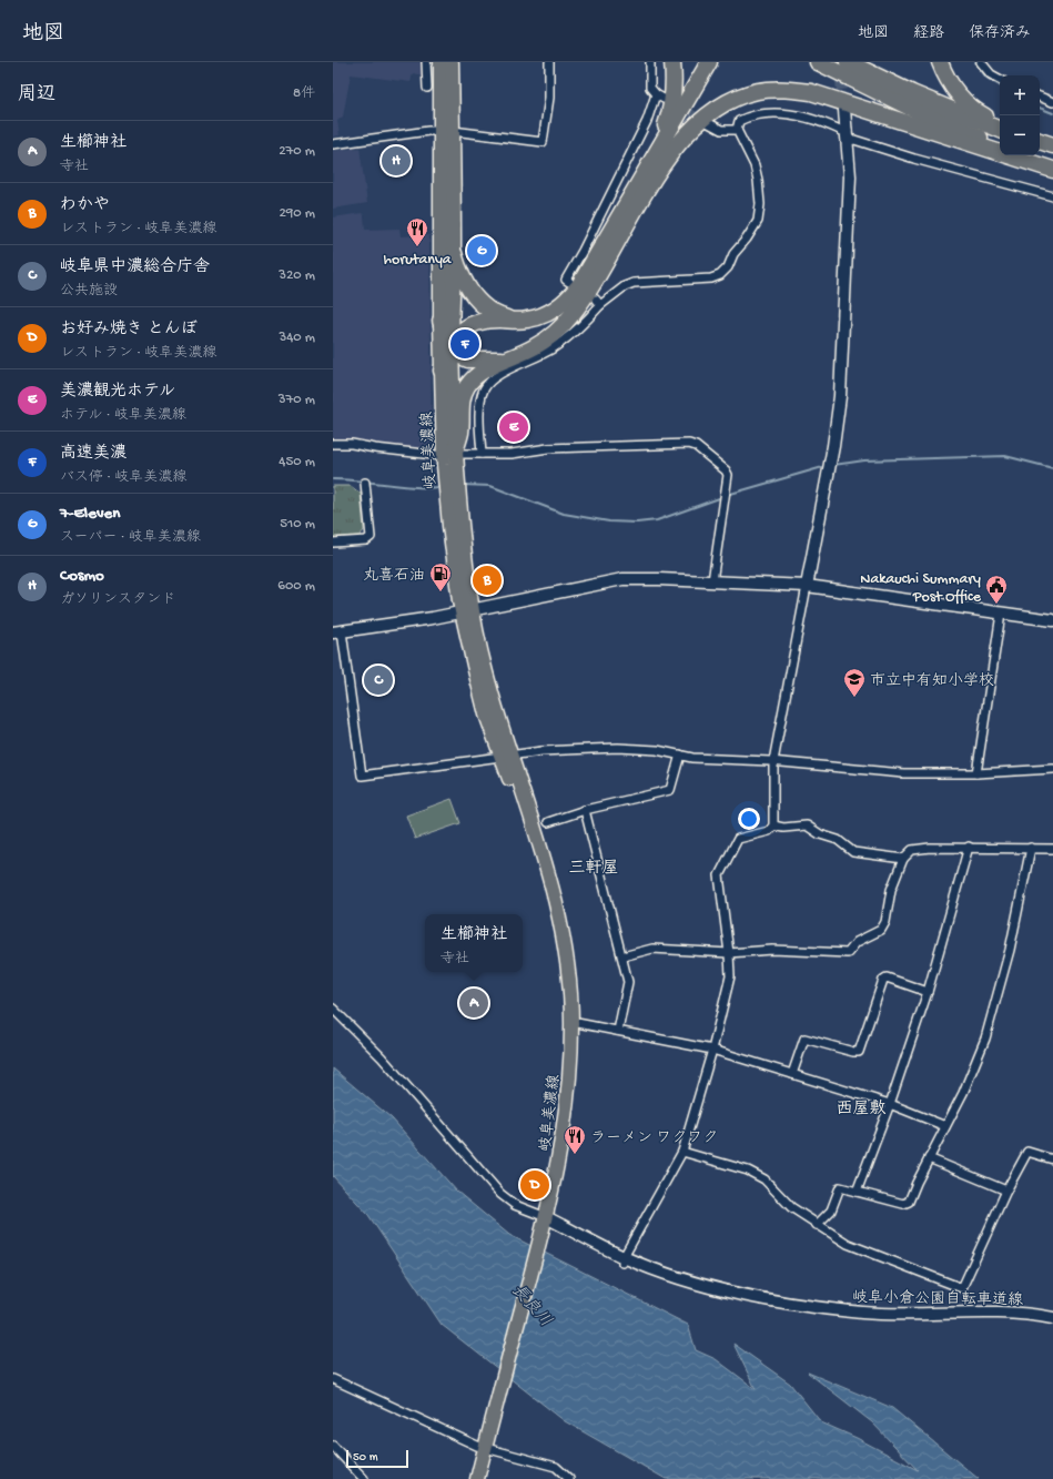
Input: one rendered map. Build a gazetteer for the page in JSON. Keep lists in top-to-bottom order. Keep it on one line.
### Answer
{"streets":{"main road":["岐阜美濃線"],"street":["岐阜小倉公園自転車道線"]},"crossings":[["岐阜美濃線","岐阜小倉公園自転車道線"]],"districts":["三軒屋","西屋敷"],"water":["長良川"],"places":{"restaurant":["horutanya","ラーメン ワクワク"],"fuel station":["丸喜石油"],"public building":["Nakauchi Summary Post Office"],"school or university":["市立中有知小学校"]},"scale_bar":"50 m","page":{"header":"地図","nav":["地図","経路","保存済み"],"heading":["周辺","8件"],"map_buttons":["+","−"],"list":[{"mark":"A","name":"生櫛神社","note":"寺社","value":"270 m"},{"mark":"B","name":"わかや","note":"レストラン · 岐阜美濃線","value":"290 m"},{"mark":"C","name":"岐阜県中濃総合庁舎","note":"公共施設","value":"320 m"},{"mark":"D","name":"お好み焼き とんぼ","note":"レストラン · 岐阜美濃線","value":"340 m"},{"mark":"E","name":"美濃観光ホテル","note":"ホテル · 岐阜美濃線","value":"370 m"},{"mark":"F","name":"高速美濃","note":"バス停 · 岐阜美濃線","value":"450 m"},{"mark":"G","name":"7-Eleven","note":"スーパー · 岐阜美濃線","value":"510 m"},{"mark":"H","name":"Cosmo","note":"ガソリンスタンド","value":"600 m"}],"pins":["H","G","F","E","B","C","A","D"],"popup":["生櫛神社","寺社"],"scale":"50 m"}}
